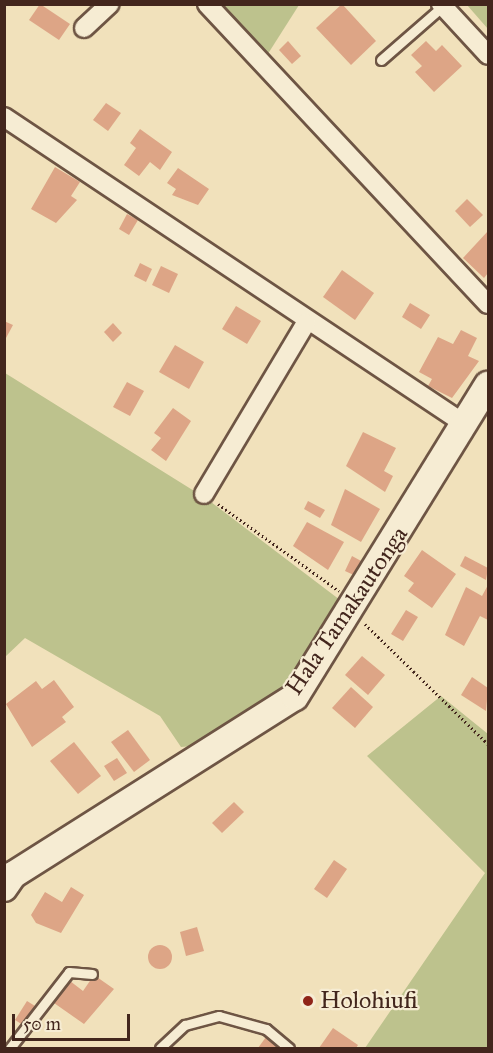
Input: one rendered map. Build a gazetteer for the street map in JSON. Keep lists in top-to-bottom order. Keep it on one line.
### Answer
{"streets":{"street":["Hala Tamakautonga"]},"places":["Holohiufi"],"scale_bar":"50 m"}
